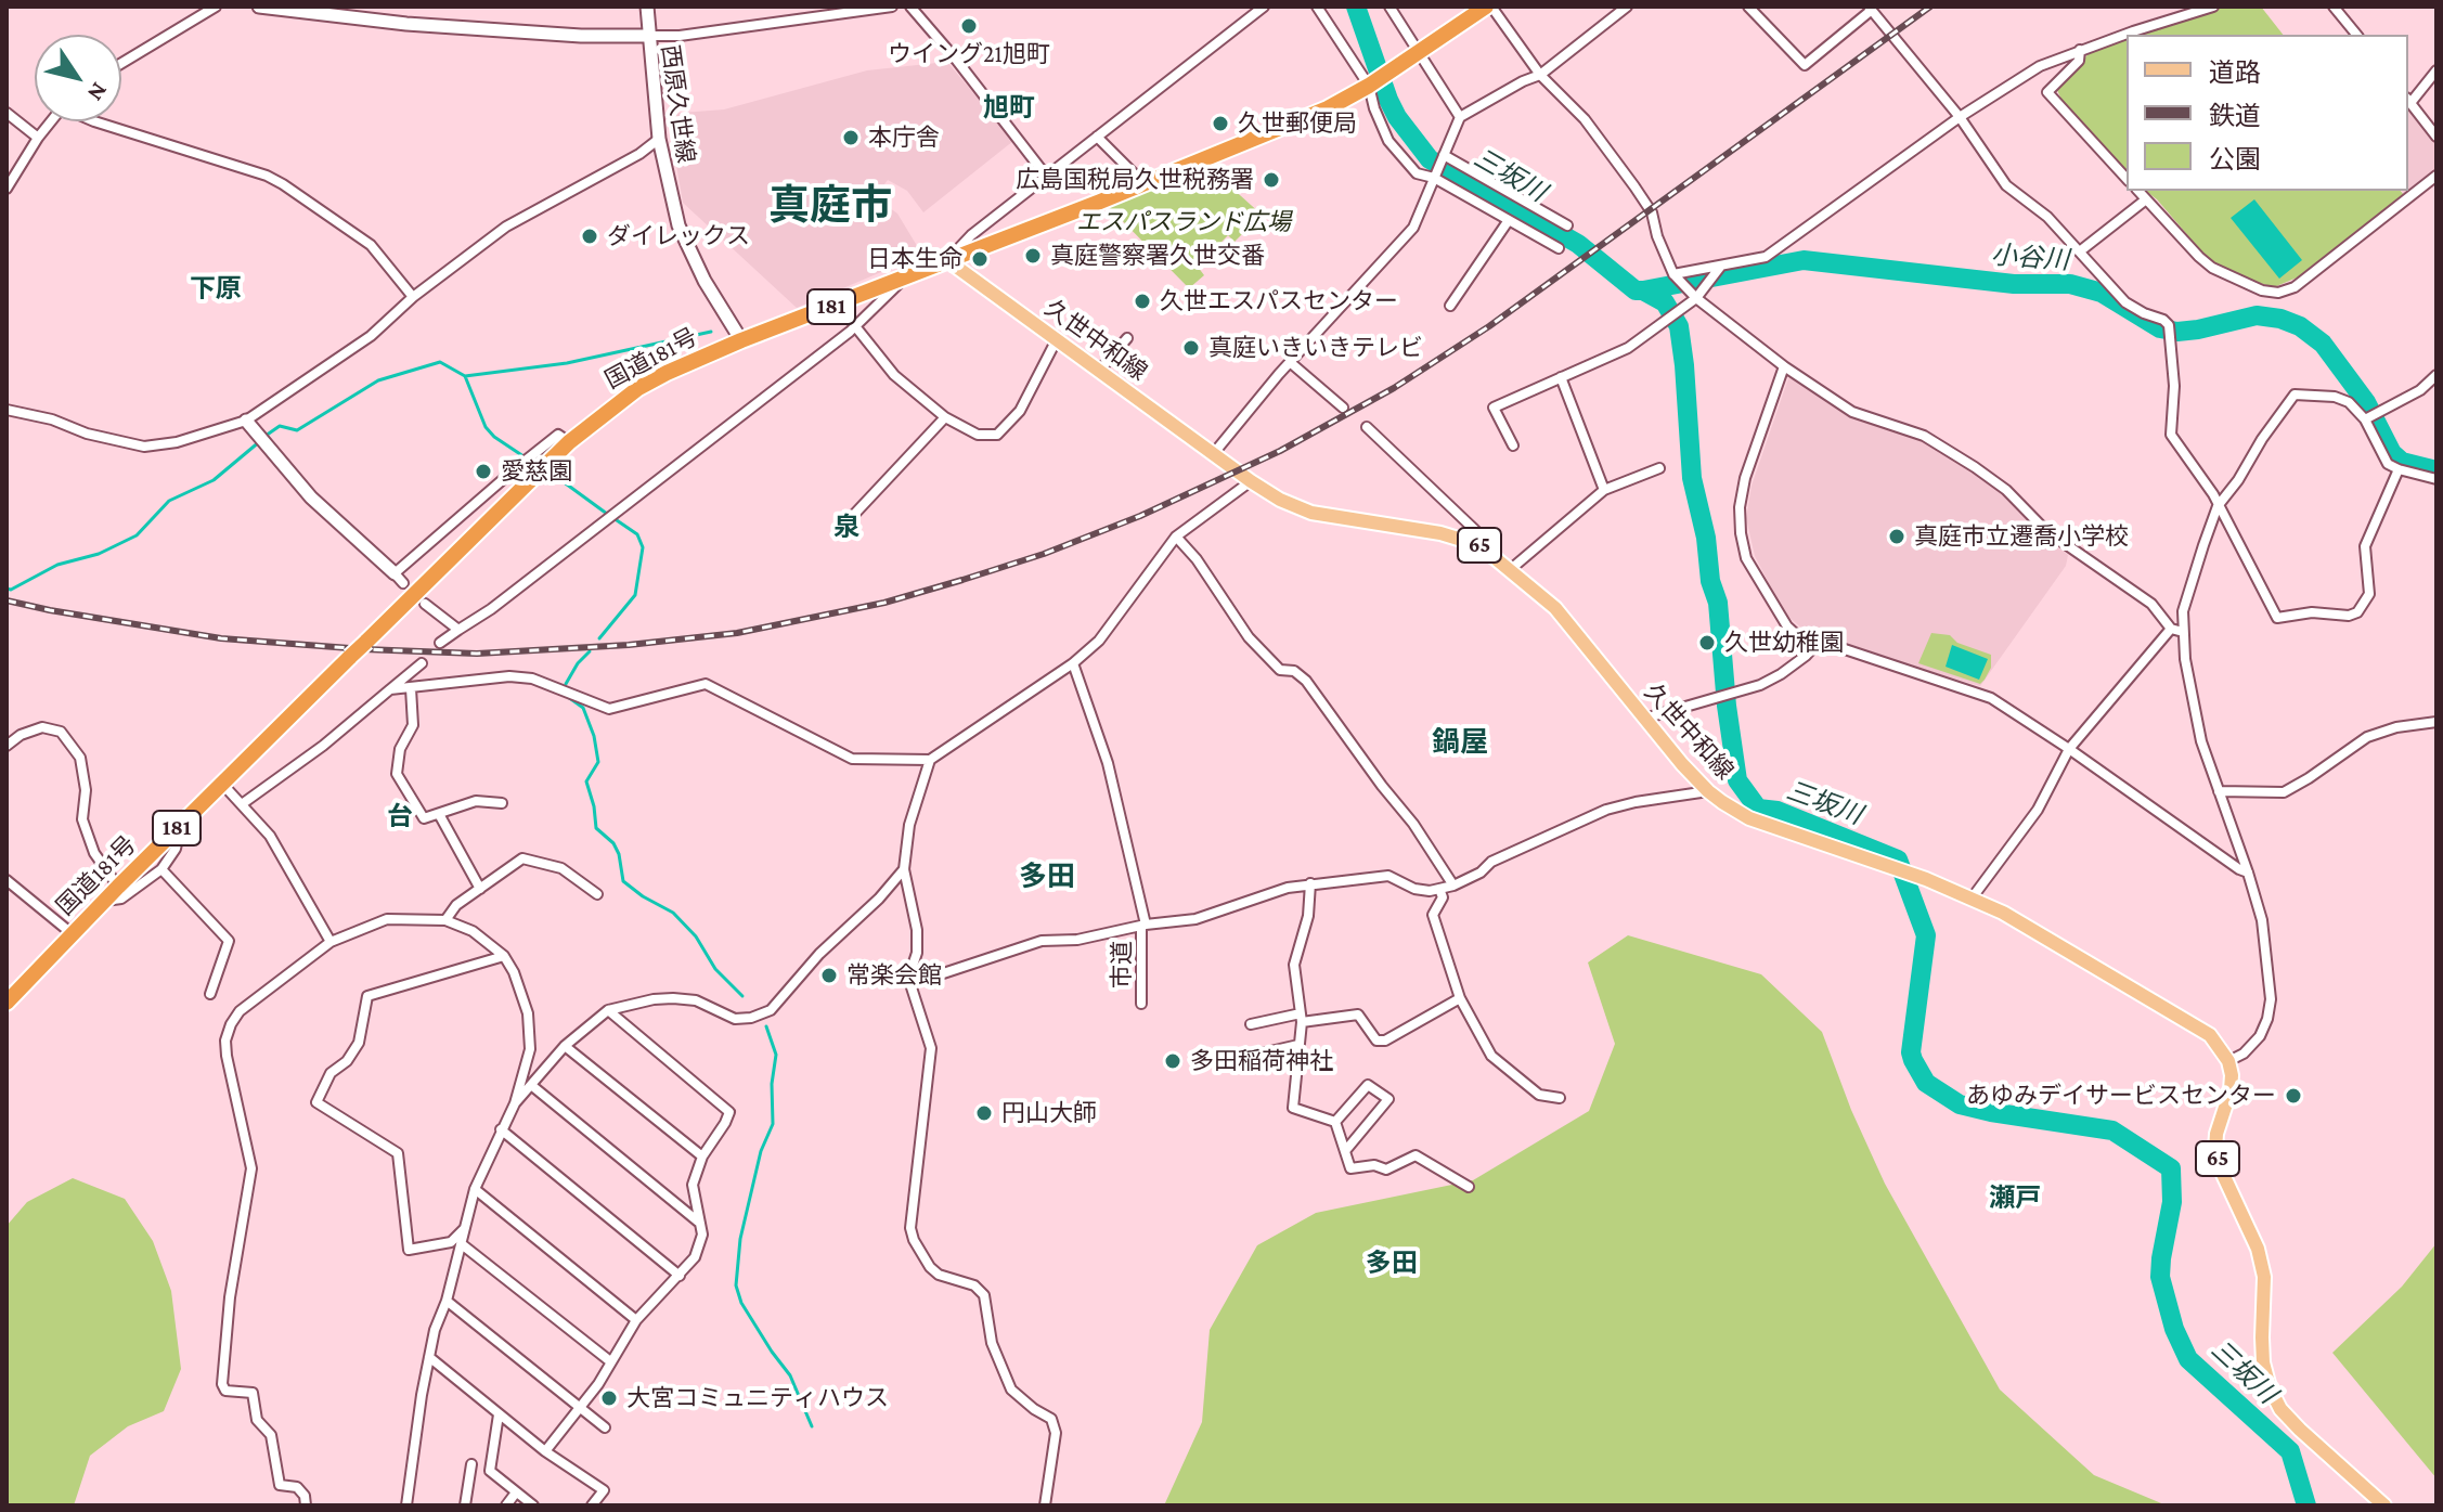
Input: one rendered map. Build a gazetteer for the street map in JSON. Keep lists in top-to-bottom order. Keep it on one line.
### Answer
{"streets":{"highway":["181","国道181号"],"main road":["西原久世線","久世中和線","65"],"street":["市道"]},"crossings":[["西原久世線","国道181号"],["久世中和線","国道181号"],["久世中和線","65"]],"districts":["旭町","真庭市","下原","泉","鍋屋","台","多田","瀬戸","多田"],"water":["三坂川","小谷川"],"parks":["エスパスランド広場"],"places":["ウイング21旭町","久世郵便局","本庁舎","広島国税局久世税務署","ダイレックス","真庭警察署久世交番","日本生命","久世エスパスセンター","真庭いきいきテレビ","愛慈園","真庭市立遷喬小学校","久世幼稚園","常楽会館","多田稲荷神社","あゆみデイサービスセンター","円山大師","大宮コミュニティハウス"],"legend":["道路","鉄道","公園"],"north":"bottom right"}
